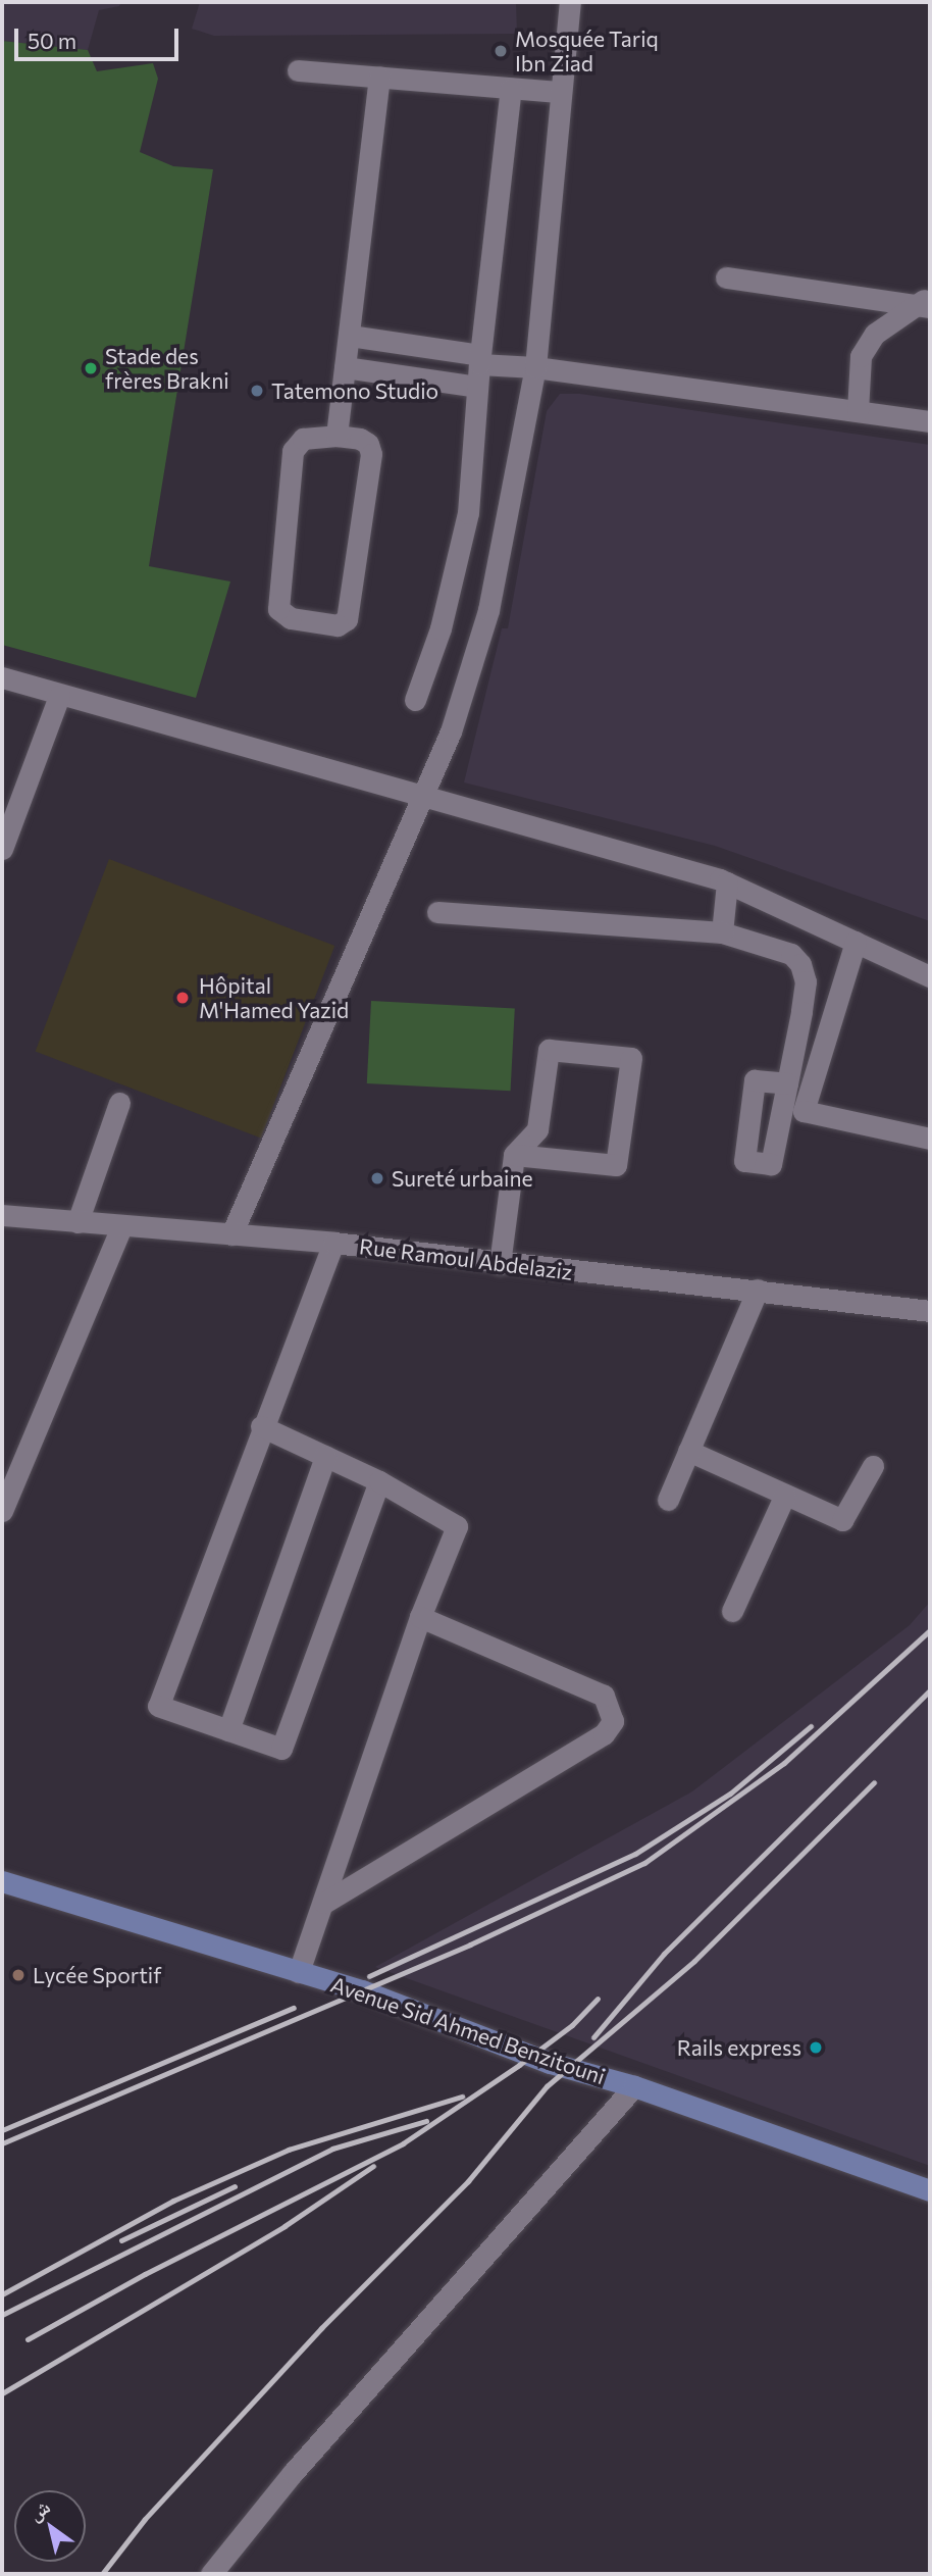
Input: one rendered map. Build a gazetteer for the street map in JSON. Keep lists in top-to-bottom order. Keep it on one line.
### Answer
{"streets":{"main road":["Avenue Sid Ahmed Benzitouni"],"street":["Rue Ramoul Abdelaziz"]},"places":["Mosquée Tariq Ibn Ziad","Stade des frères Brakni","Tatemono Studio","Hôpital M'Hamed Yazid","Sureté urbaine","Lycée Sportif","Rails express"],"scale_bar":"50 m","north":"top left"}
